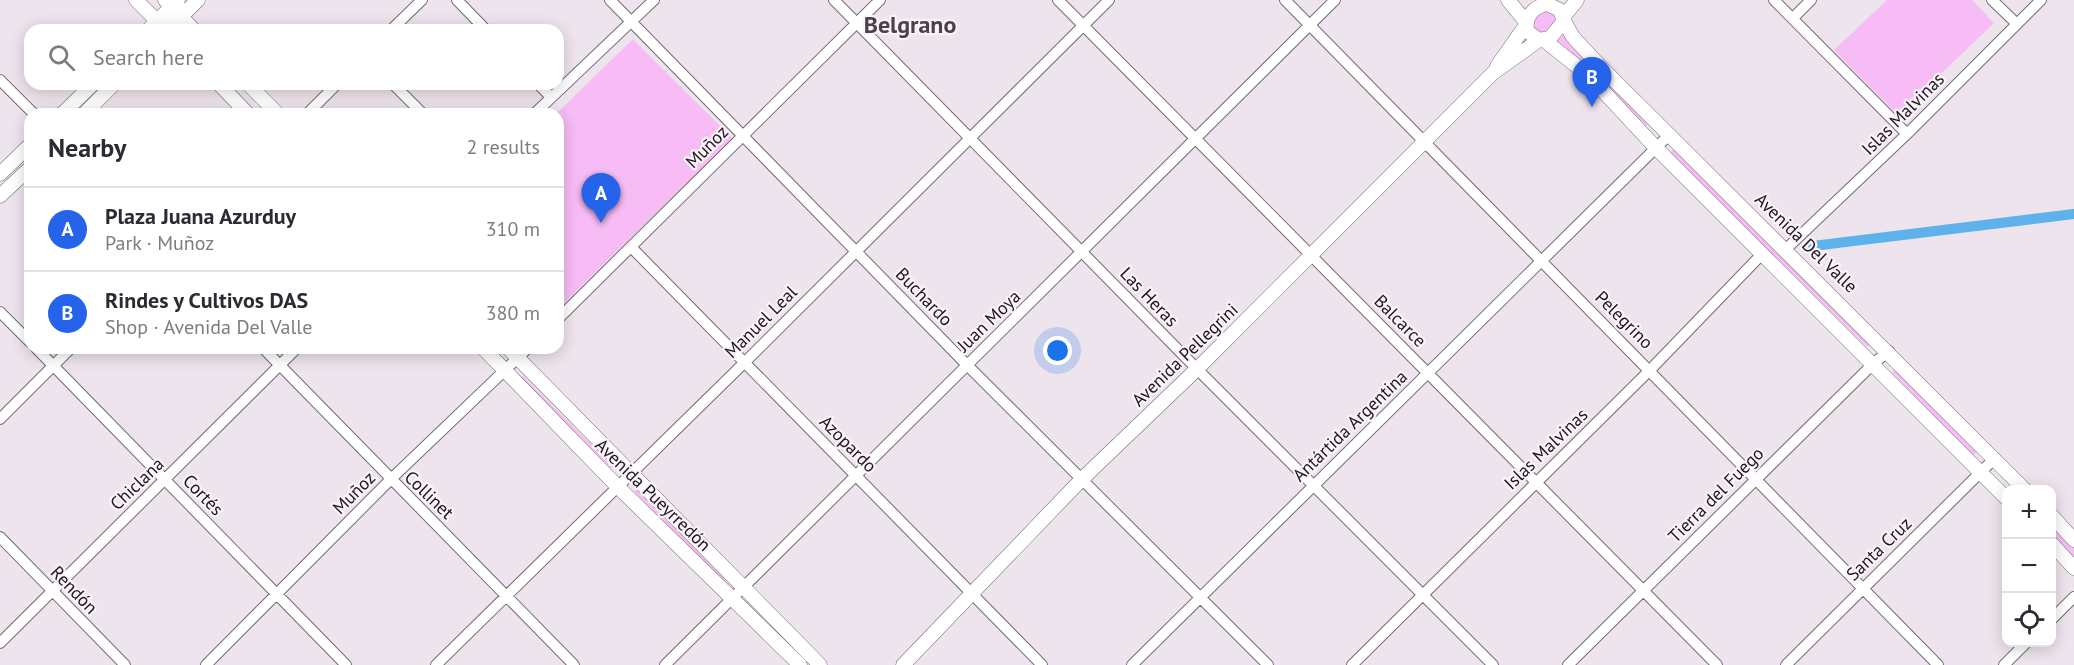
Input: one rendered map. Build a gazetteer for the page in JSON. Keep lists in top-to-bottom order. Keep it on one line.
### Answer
{"streets":{"main road":["Avenida Del Valle","Avenida Pellegrini","Avenida Pueyrredón"],"street":["Islas Malvinas","Muñoz","Buchardo","Las Heras","Pelegrino","Juan Moya","Balcarce","Manuel Leal","Antártida Argentina","Azopardo","Chiclana","Cortés","Collinet","Tierra del Fuego","Santa Cruz","Rendón"]},"crossings":[["Islas Malvinas","Avenida Del Valle"],["Islas Malvinas","Las Heras"],["Islas Malvinas","Pelegrino"],["Islas Malvinas","Balcarce"],["Muñoz","Buchardo"],["Muñoz","Las Heras"],["Muñoz","Azopardo"],["Muñoz","Cortés"],["Muñoz","Collinet"],["Muñoz","Avenida Pueyrredón"],["Avenida Del Valle","Avenida Pellegrini"],["Avenida Del Valle","Antártida Argentina"],["Avenida Del Valle","Tierra del Fuego"],["Avenida Del Valle","Santa Cruz"],["Buchardo","Juan Moya"],["Buchardo","Manuel Leal"],["Buchardo","Avenida Pellegrini"],["Buchardo","Antártida Argentina"],["Las Heras","Juan Moya"],["Las Heras","Manuel Leal"],["Las Heras","Avenida Pellegrini"],["Las Heras","Antártida Argentina"],["Pelegrino","Juan Moya"],["Pelegrino","Avenida Pellegrini"],["Pelegrino","Antártida Argentina"],["Pelegrino","Tierra del Fuego"],["Pelegrino","Santa Cruz"],["Juan Moya","Balcarce"],["Juan Moya","Azopardo"],["Juan Moya","Avenida Pueyrredón"],["Balcarce","Manuel Leal"],["Balcarce","Avenida Pellegrini"],["Balcarce","Antártida Argentina"],["Balcarce","Tierra del Fuego"],["Manuel Leal","Azopardo"],["Manuel Leal","Collinet"],["Manuel Leal","Avenida Pueyrredón"],["Avenida Pellegrini","Azopardo"],["Chiclana","Cortés"],["Chiclana","Collinet"],["Chiclana","Rendón"]],"districts":["Belgrano"],"page":{"search":"Search here","pins":["B","A"],"heading":["Nearby","2 results"],"list":[{"mark":"A","name":"Plaza Juana Azurduy","note":"Park · Muñoz","value":"310 m"},{"mark":"B","name":"Rindes y Cultivos DAS","note":"Shop · Avenida Del Valle","value":"380 m"}],"map_buttons":["+","−"]}}
